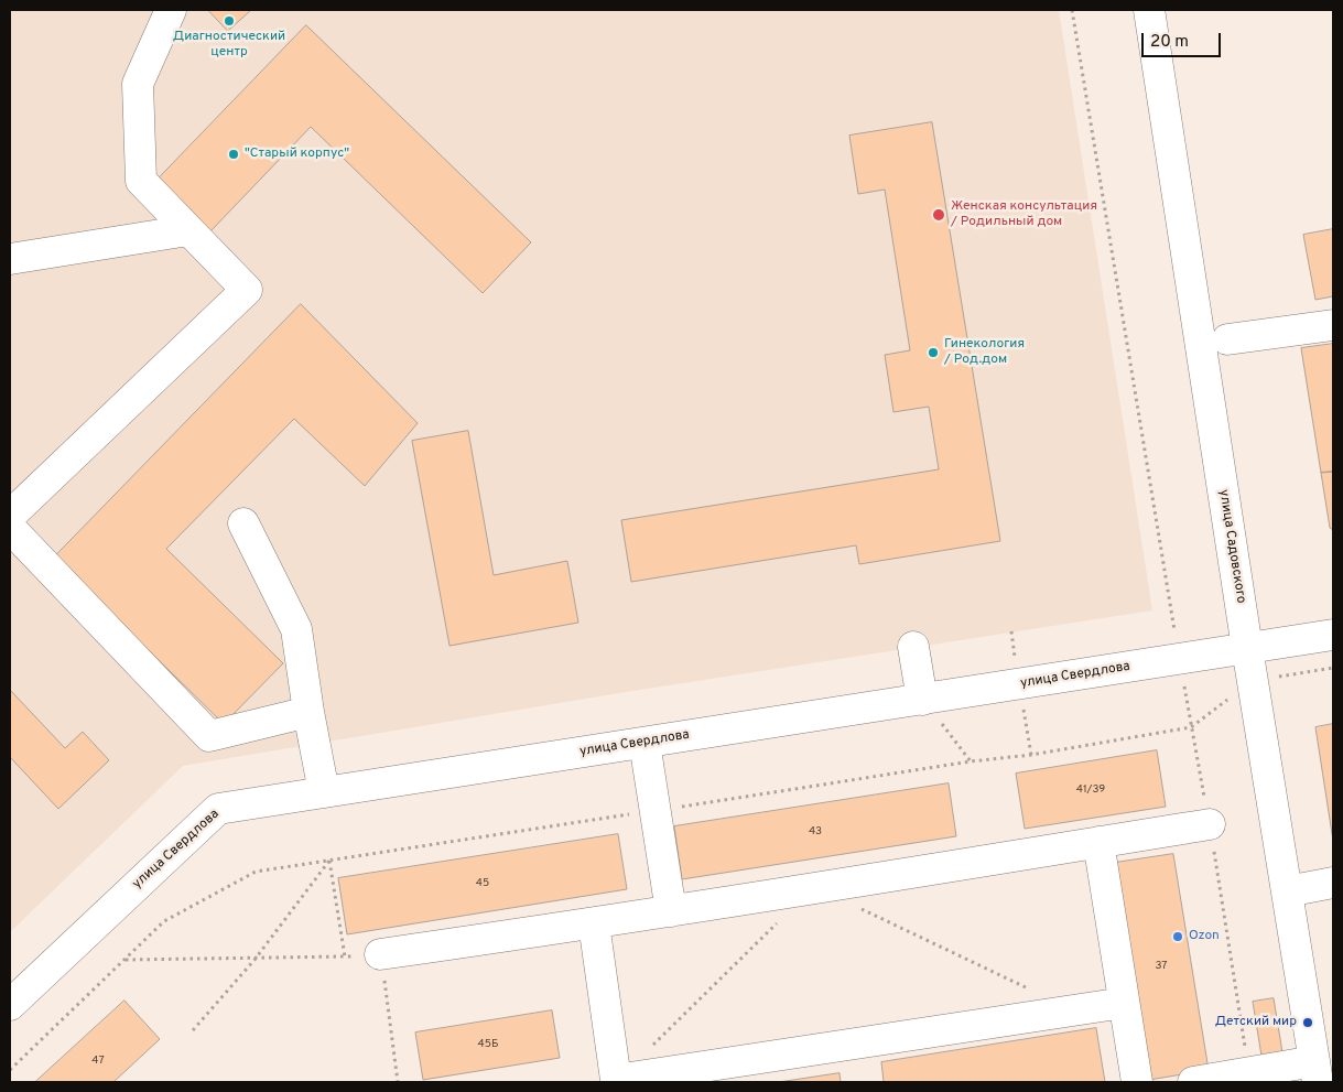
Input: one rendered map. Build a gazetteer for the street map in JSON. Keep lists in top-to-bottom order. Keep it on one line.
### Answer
{"streets":{"street":["улица Садовского","улица Свердлова"]},"crossings":[["улица Садовского","улица Свердлова"]],"places":["Диагностический центр","\"Старый корпус\"","Женская консультация / Родильный дом","Гинекология / Род.дом","Ozon","Детский мир"],"house_numbers":["41/39","43","45","37","45Б","47"],"scale_bar":"20 m"}
